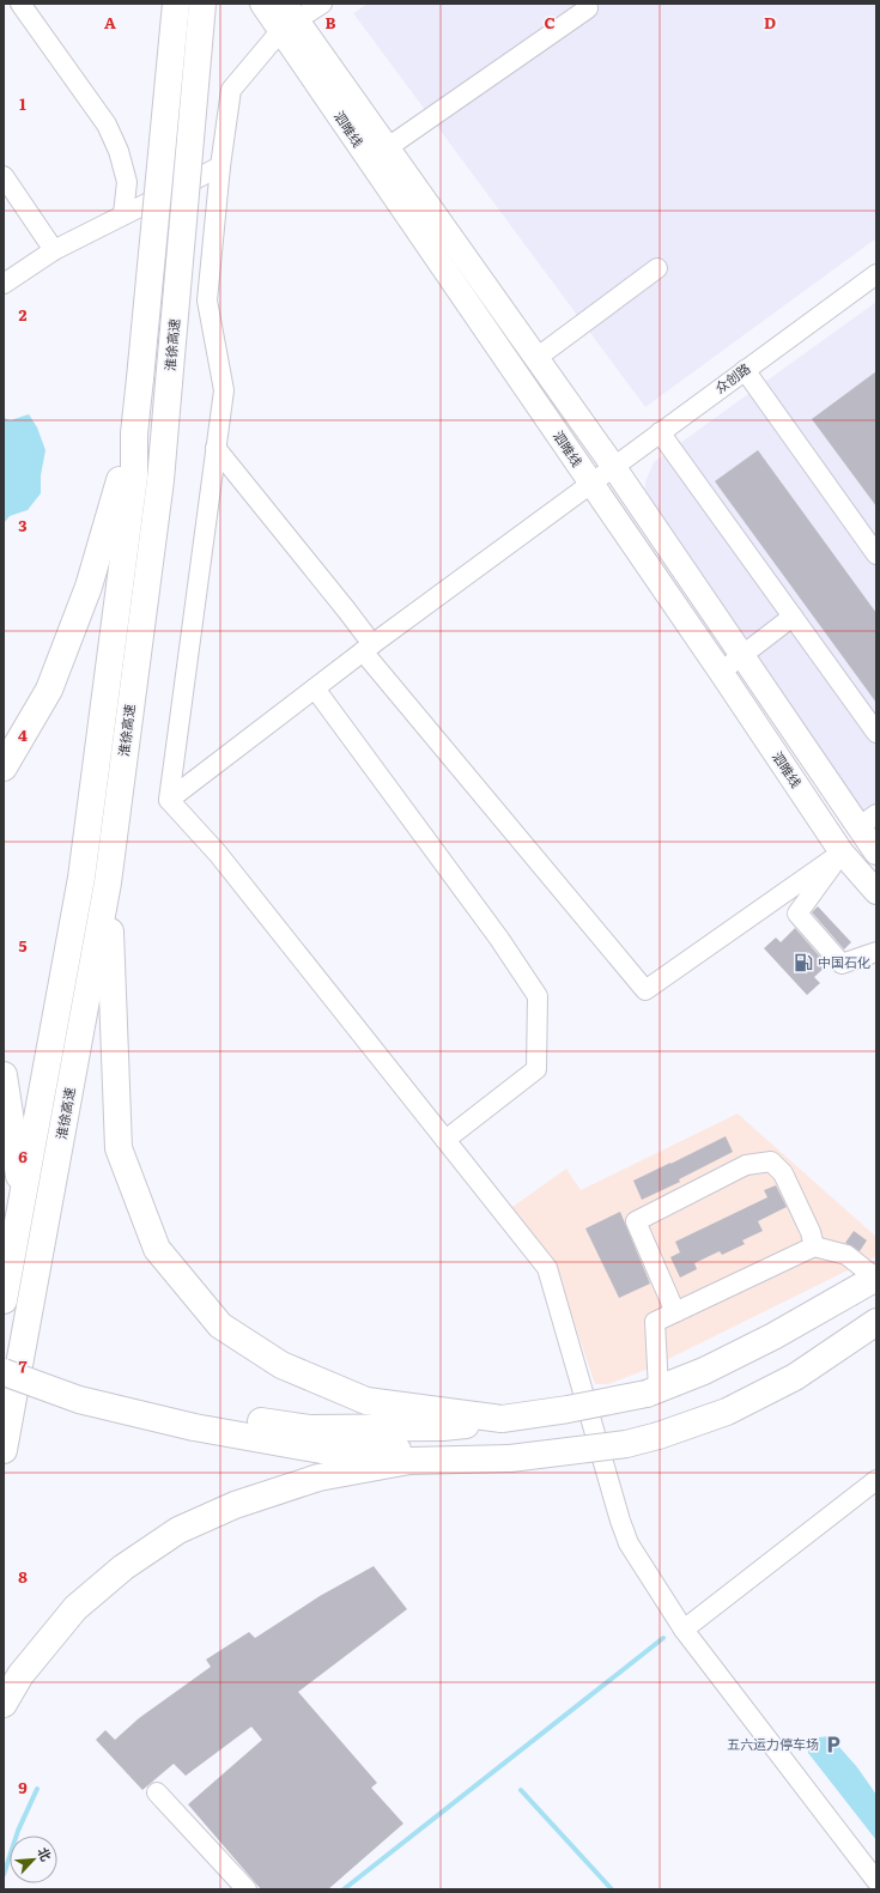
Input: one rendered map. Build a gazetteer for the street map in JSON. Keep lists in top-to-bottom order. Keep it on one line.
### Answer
{"streets":{"highway":["淮徐高速"],"main road":["泗睢线"],"street":["众创路"]},"crossings":[["泗睢线","众创路"]],"places":{"fuel station":["中国石化"],"parking":["五六运力停车场"]},"north":"top right","grid":{"columns":["A","B","C","D"],"rows":["1","2","3","4","5","6","7","8","9"]}}
